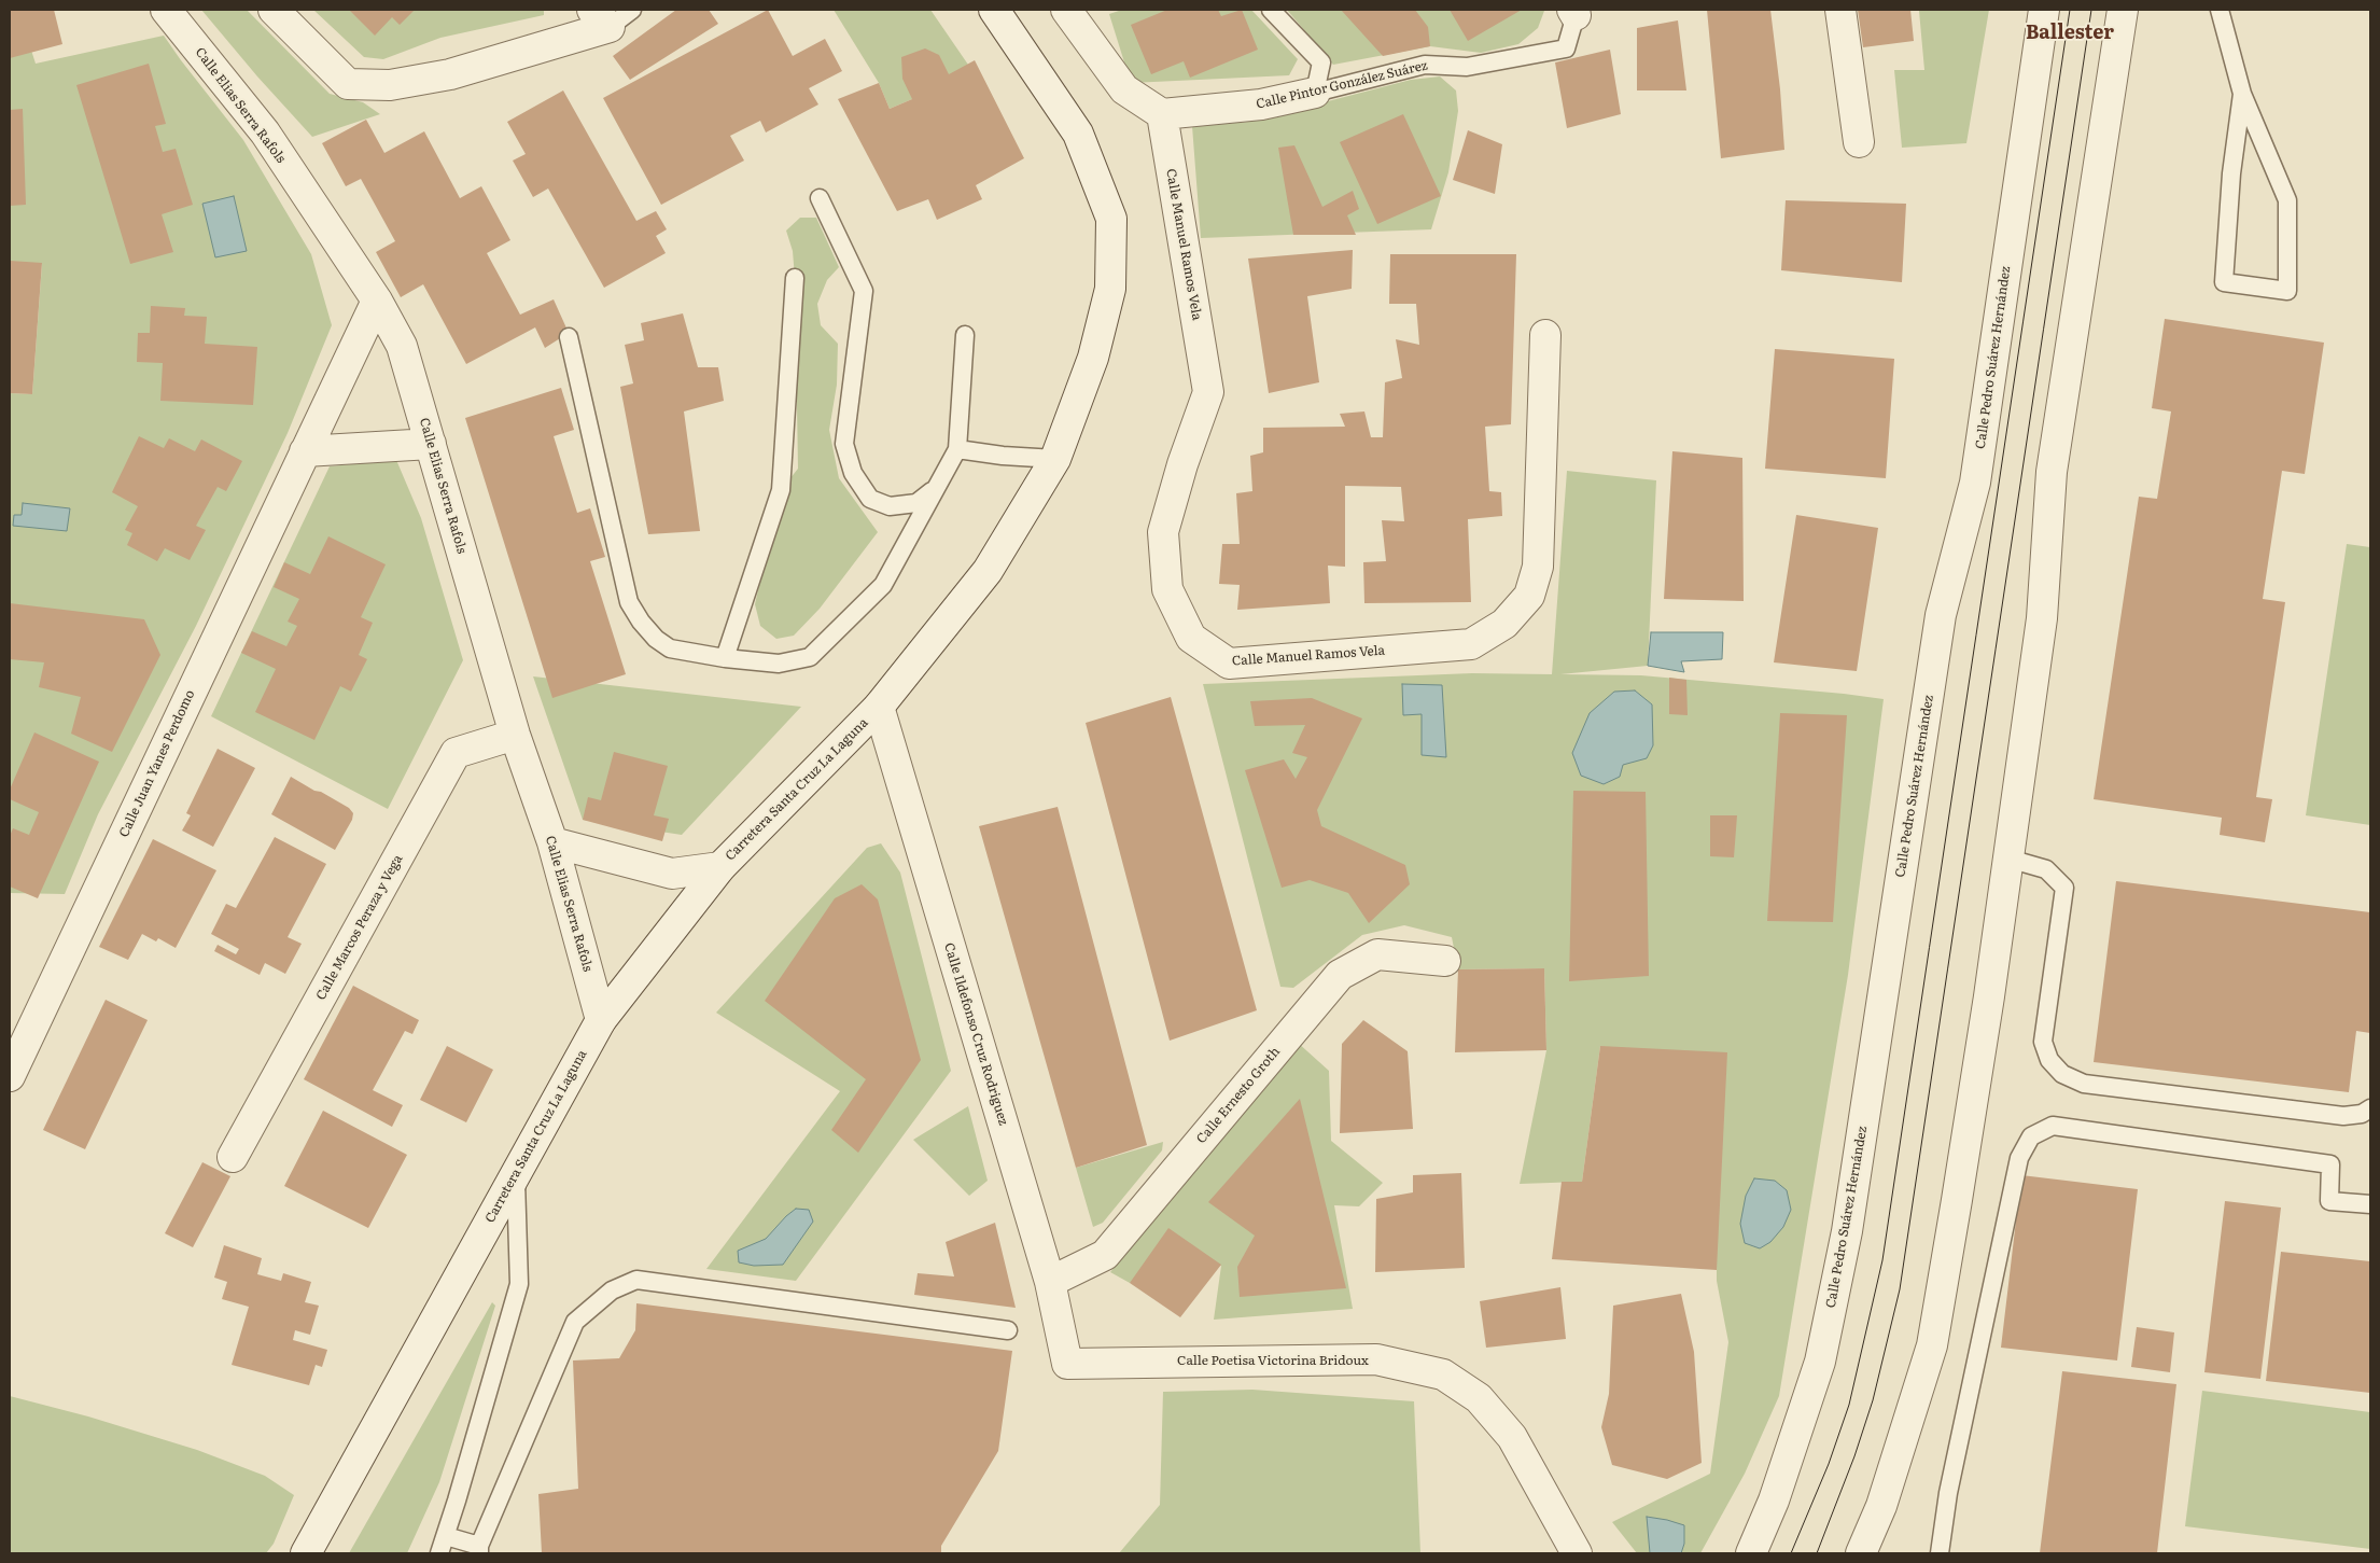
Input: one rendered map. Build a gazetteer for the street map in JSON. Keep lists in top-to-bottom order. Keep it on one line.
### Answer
{"streets":{"street":["Calle Pintor González Suárez","Calle Elias Serra Rafols","Calle Manuel Ramos Vela","Calle Pedro Suárez Hernández","Calle Juan Yanes Perdomo","Carretera Santa Cruz La Laguna","Calle Marcos Peraza y Vega","Calle Ildefonso Cruz Rodriguez","Calle Ernesto Groth","Calle Poetisa Victorina Bridoux"]},"crossings":[["Calle Pintor González Suárez","Calle Manuel Ramos Vela"],["Calle Elias Serra Rafols","Calle Juan Yanes Perdomo"],["Calle Elias Serra Rafols","Carretera Santa Cruz La Laguna"],["Calle Elias Serra Rafols","Calle Marcos Peraza y Vega"],["Carretera Santa Cruz La Laguna","Calle Ildefonso Cruz Rodriguez"],["Calle Ildefonso Cruz Rodriguez","Calle Ernesto Groth"],["Calle Ildefonso Cruz Rodriguez","Calle Poetisa Victorina Bridoux"]],"districts":["Ballester"]}
